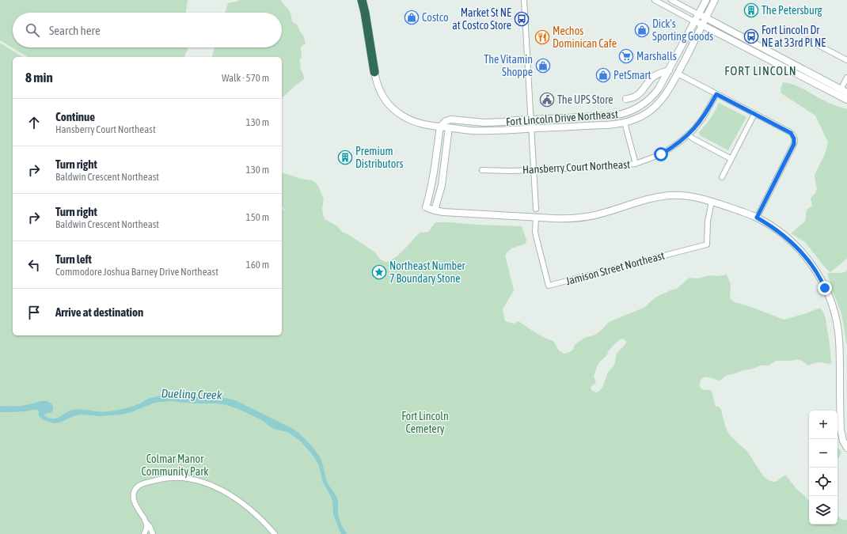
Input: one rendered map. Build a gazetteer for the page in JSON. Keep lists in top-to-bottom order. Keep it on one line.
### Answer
{"streets":{"street":["Fort Lincoln Drive Northeast","Hansberry Court Northeast","Jamison Street Northeast"]},"districts":["FORT LINCOLN"],"water":["Dueling Creek"],"parks":["Fort Lincoln Cemetery","Colmar Manor Community Park"],"places":{"building":["The Petersburg","Premium Distributors"],"shop":["Costco","Dick's Sporting Goods","The Vitamin Shoppe","PetSmart"],"bus stop":["Market St NE at Costco Store","Fort Lincoln Dr NE at 33rd Pl NE"],"restaurant":["Mechos Dominican Cafe"],"supermarket":["Marshalls"],"public building":["The UPS Store"],"place":["Northeast Number 7 Boundary Stone"]},"page":{"search":"Search here","heading":["8 min","Walk · 570 m"],"list":[["Continue","Hansberry Court Northeast","130 m"],["Turn right","Baldwin Crescent Northeast","130 m"],["Turn right","Baldwin Crescent Northeast","150 m"],["Turn left","Commodore Joshua Barney Drive Northeast","160 m"],"Arrive at destination"],"map_buttons":["+","−"]}}
